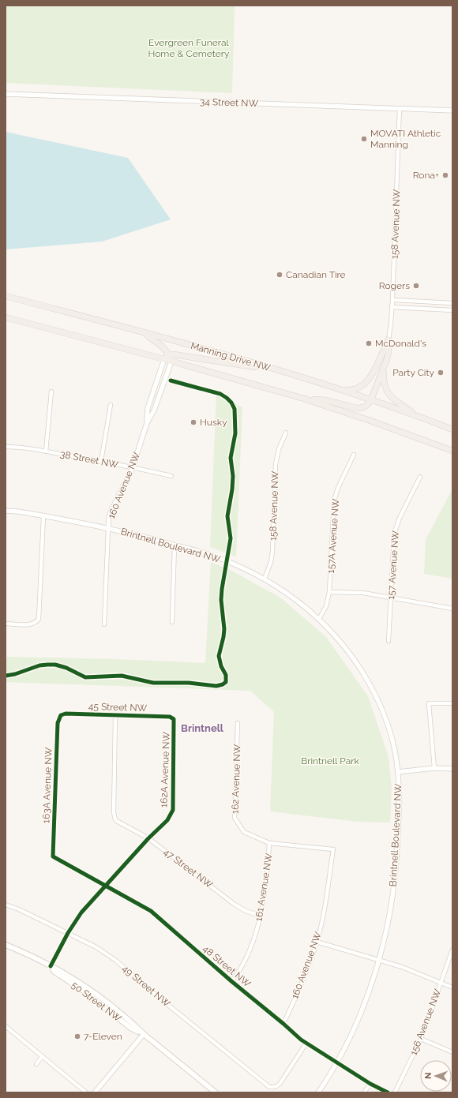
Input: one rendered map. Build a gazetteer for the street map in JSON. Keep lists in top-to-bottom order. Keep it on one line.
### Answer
{"streets":{"main road":["Manning Drive NW","50 Street NW"],"street":["34 Street NW","158 Avenue NW","38 Street NW","160 Avenue NW","157A Avenue NW","Brintnell Boulevard NW","157 Avenue NW","45 Street NW","162A Avenue NW","162 Avenue NW","163A Avenue NW","47 Street NW","161 Avenue NW","48 Street NW","49 Street NW","156 Avenue NW"]},"crossings":[["34 Street NW","158 Avenue NW"],["158 Avenue NW","Brintnell Boulevard NW"],["Manning Drive NW","160 Avenue NW"],["38 Street NW","160 Avenue NW"],["160 Avenue NW","Brintnell Boulevard NW"],["160 Avenue NW","162 Avenue NW"],["160 Avenue NW","161 Avenue NW"],["160 Avenue NW","48 Street NW"],["157A Avenue NW","Brintnell Boulevard NW"],["Brintnell Boulevard NW","48 Street NW"],["45 Street NW","162A Avenue NW"],["45 Street NW","163A Avenue NW"],["45 Street NW","47 Street NW"],["162A Avenue NW","47 Street NW"],["162A Avenue NW","48 Street NW"],["162A Avenue NW","49 Street NW"],["162A Avenue NW","50 Street NW"],["162 Avenue NW","161 Avenue NW"],["163A Avenue NW","48 Street NW"],["47 Street NW","161 Avenue NW"],["161 Avenue NW","48 Street NW"],["48 Street NW","49 Street NW"]],"districts":["Brintnell"],"parks":["Evergreen Funeral Home & Cemetery","Brintnell Park"],"places":["MOVATI Athletic Manning","Rona+","Canadian Tire","Rogers","McDonald's","Party City","Husky","7-Eleven"],"north":"left"}
